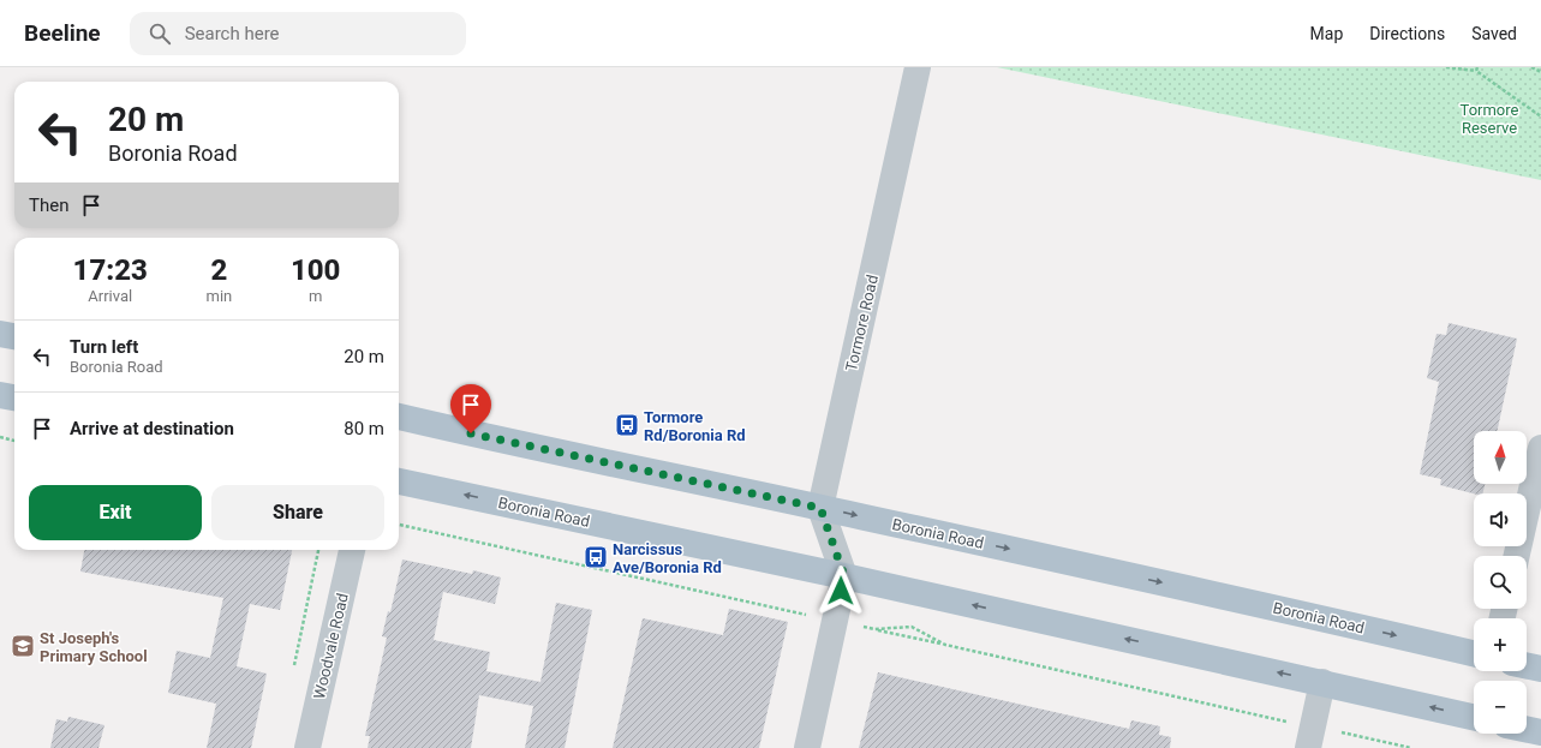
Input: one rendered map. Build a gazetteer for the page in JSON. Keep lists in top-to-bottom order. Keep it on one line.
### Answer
{"streets":{"main road":["Boronia Road"],"street":["Tormore Road","Woodvale Road"]},"crossings":[["Tormore Road","Boronia Road"]],"parks":["Tormore Reserve"],"places":{"bus stop":["Tormore Rd/Boronia Rd","Narcissus Ave/Boronia Rd"],"school or university":["St Joseph's Primary School"]},"north":"top","page":{"header":"Beeline","search":"Search here","nav":["Map","Directions","Saved"],"turn":["20 m","Boronia Road"],"then":"Then","eta":["17:23","Arrival","2","min","100","m"],"list":[{"name":"Turn left","note":"Boronia Road","value":"20 m"},{"name":"Arrive at destination","value":"80 m"}],"map_buttons":["+","−"],"buttons":["Exit","Share"]}}
